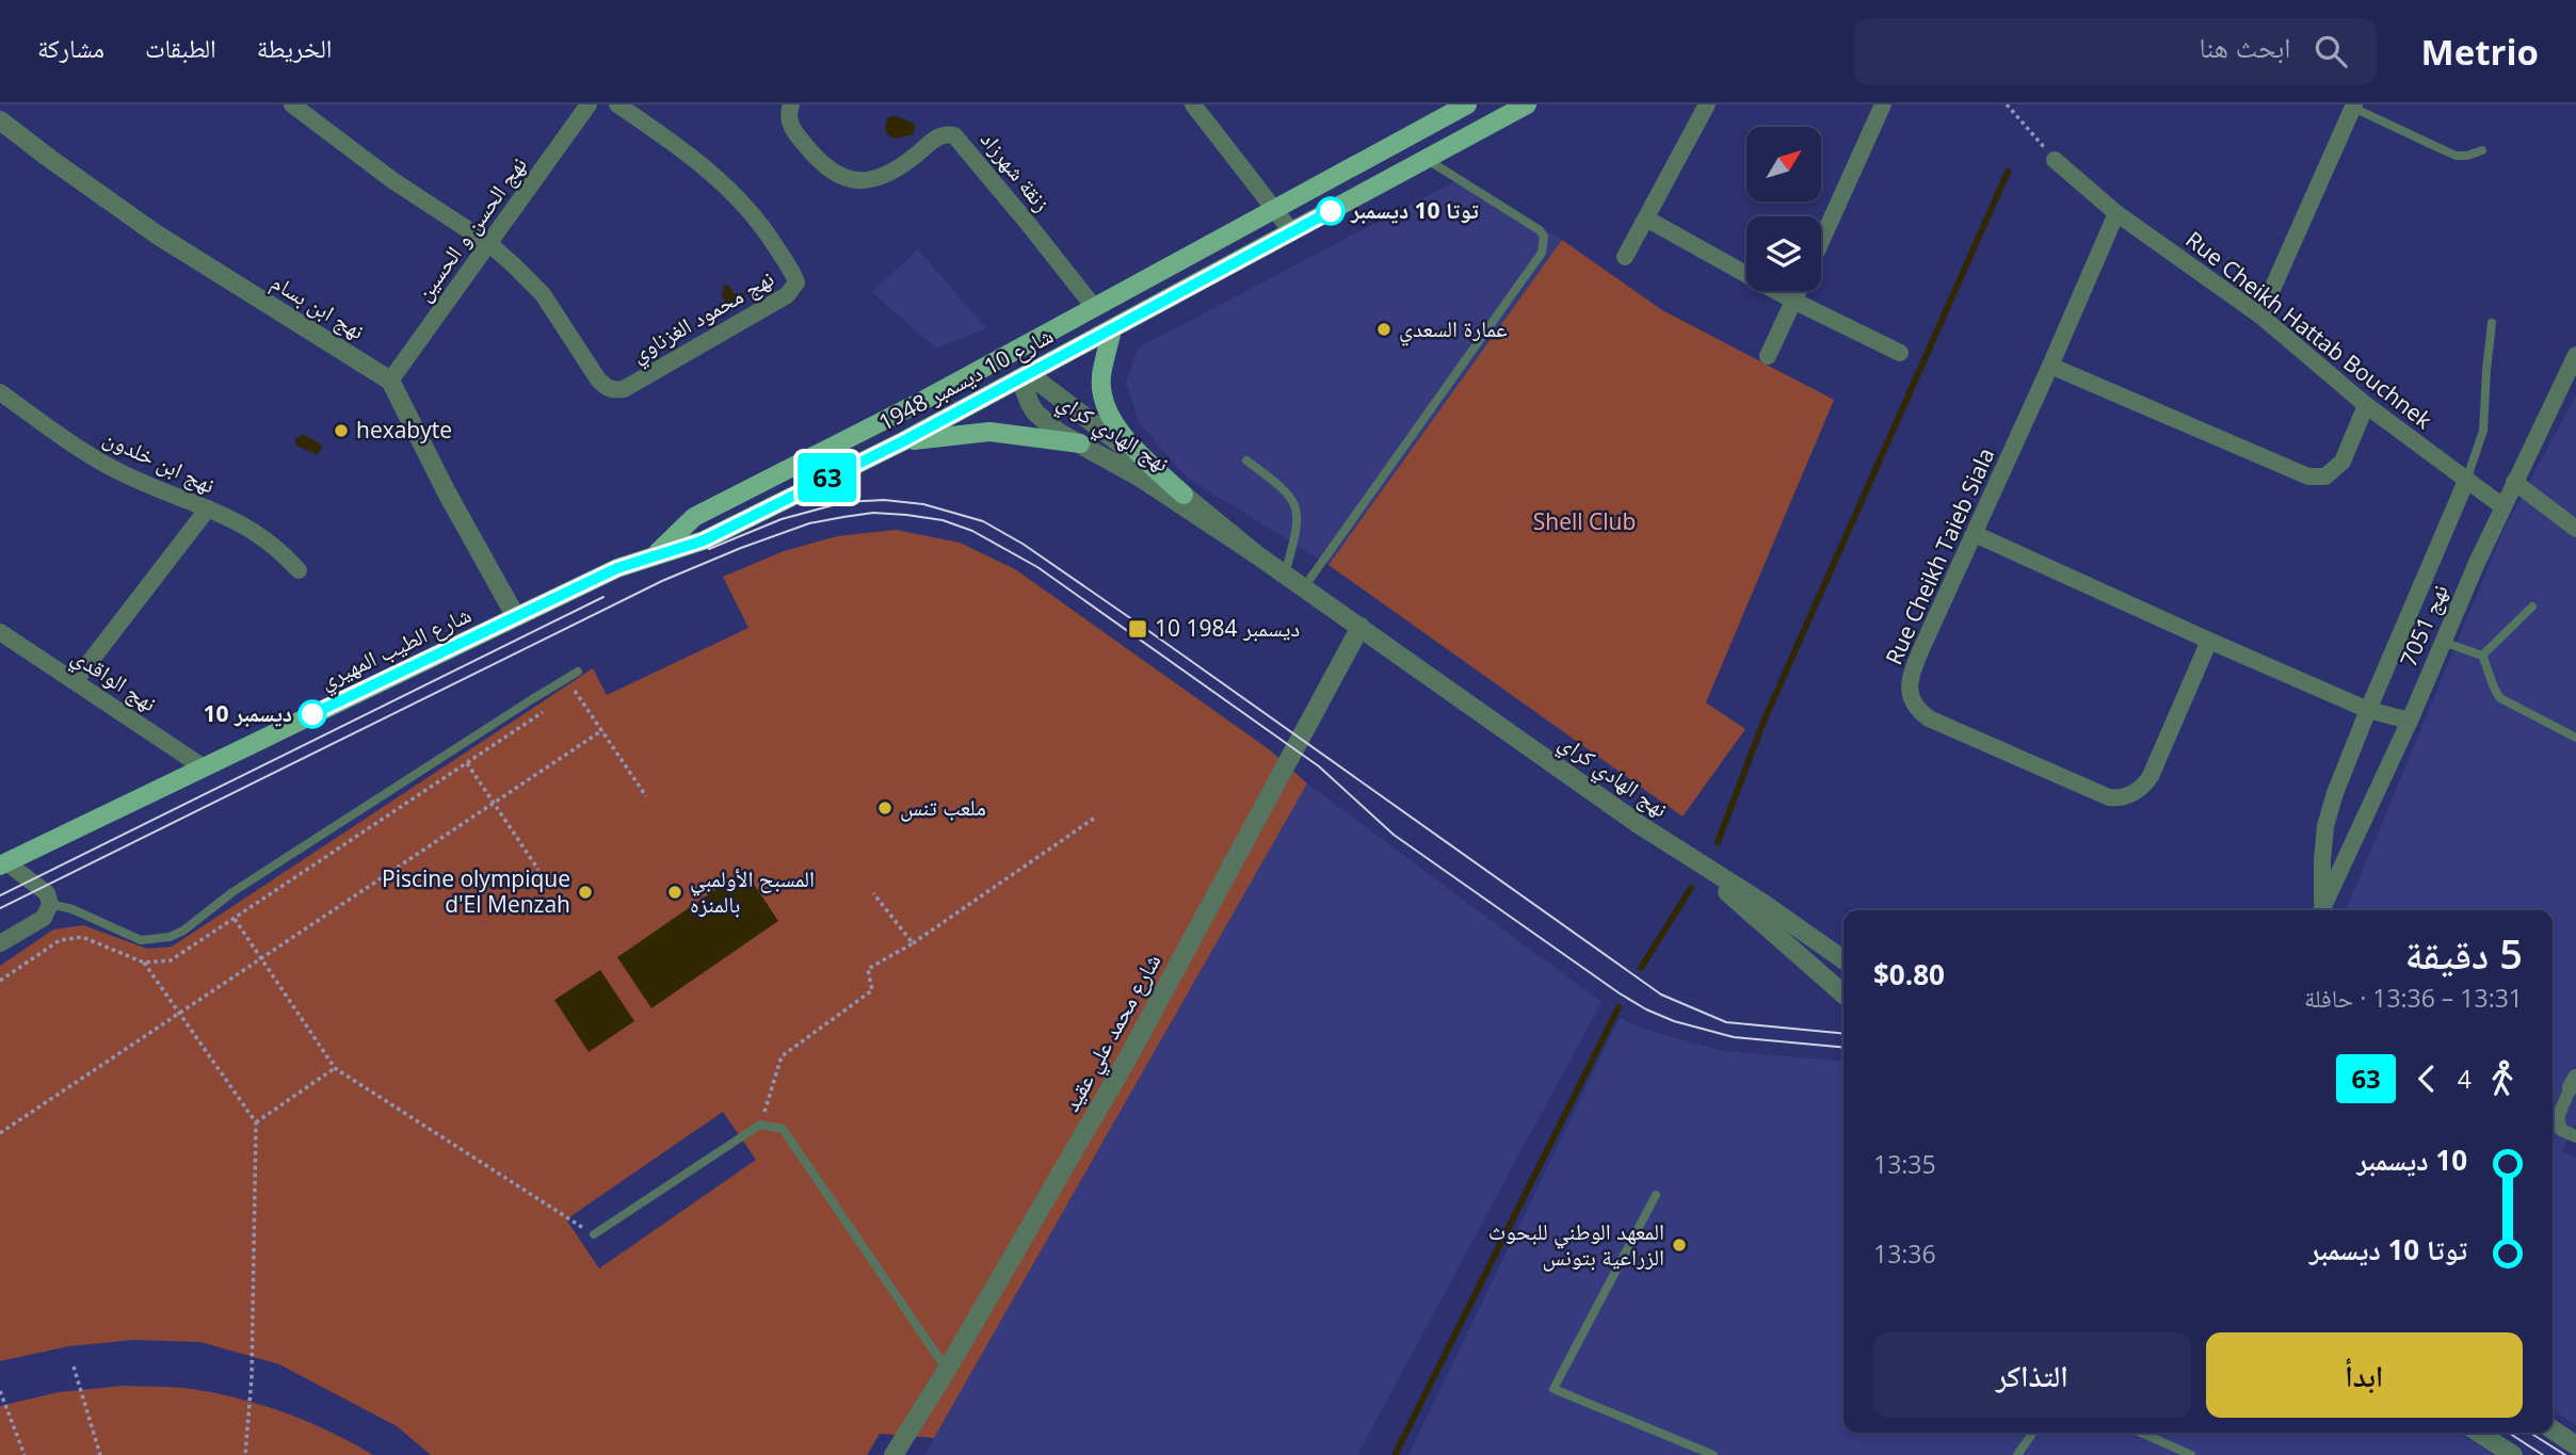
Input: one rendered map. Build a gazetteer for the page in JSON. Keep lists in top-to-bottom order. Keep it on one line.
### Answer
{"streets":{"main road":["شارع 10 ديسمبر 1948","شارع الطيب المهيري"],"street":["زنقة شهرزاد","نهج الحسن و الحسين","نهج ابن بسام","نهج محمود الغزناوي","Rue Cheikh Hattab Bouchnek","نهج الهادي كراي","نهج ابن خلدون","Rue Cheikh Taieb Siala","نهج 7051","نهج الواقدي","شارع محمد علي عقيد"]},"crossings":[["زنقة شهرزاد","شارع 10 ديسمبر 1948"],["نهج الحسن و الحسين","نهج ابن بسام"],["نهج الحسن و الحسين","نهج محمود الغزناوي"],["Rue Cheikh Hattab Bouchnek","Rue Cheikh Taieb Siala"],["Rue Cheikh Hattab Bouchnek","نهج 7051"],["شارع 10 ديسمبر 1948","نهج الهادي كراي"],["شارع 10 ديسمبر 1948","شارع الطيب المهيري"],["نهج الهادي كراي","شارع محمد علي عقيد"],["شارع الطيب المهيري","نهج الواقدي"]],"parks":["Shell Club"],"places":{"other":["توتا 10 ديسمبر","عمارة السعدي","hexabyte","10 ديسمبر","ملعب تنس","Piscine olympique d'El Menzah","المسبح الأولمبي بالمنزه","المعهد الوطني للبحوث الزراعية بتونس"],"transit":["10 ديسمبر 1984"]},"lines":["bus line 63"],"north":"top right","page":{"header":"Metrio","search":"ابحث هنا","nav":["الخريطة","الطبقات","مشاركة"],"on_map":"63","heading":["5 دقيقة","13:31 – 13:36 · حافلة","$0.80"],"legs":["4","63"],"list":[{"name":"10 ديسمبر","value":"13:35"},{"name":"توتا 10 ديسمبر","value":"13:36"}],"buttons":["ابدأ","التذاكر"]}}
